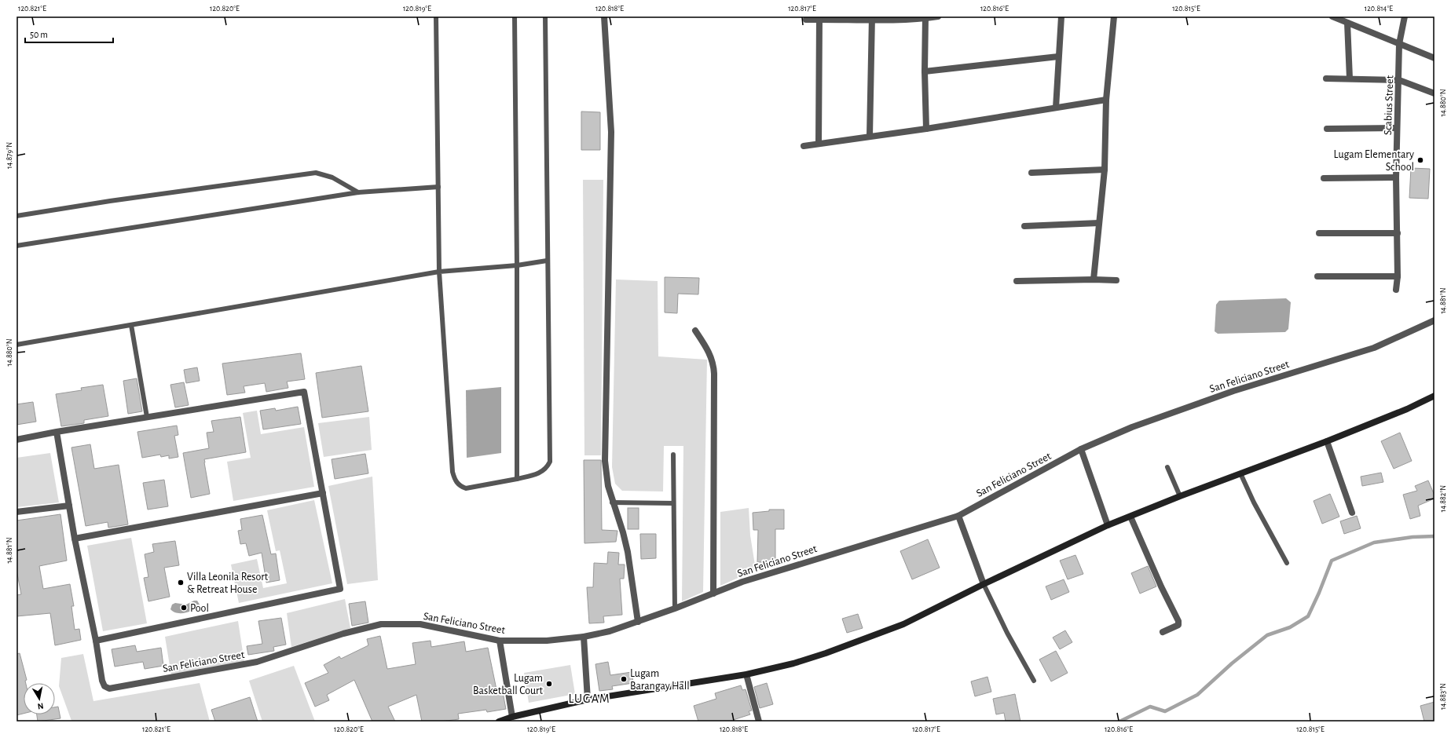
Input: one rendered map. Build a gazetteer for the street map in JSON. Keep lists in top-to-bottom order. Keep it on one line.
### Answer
{"streets":{"street":["Scabius Street","San Feliciano Street"]},"districts":["LUGAM"],"places":["Lugam Elementary School","Villa Leonila Resort & Retreat House","Pool","Lugam Barangay Hall","Lugam Basketball Court"],"scale_bar":"50 m","north":"bottom","coordinates":["120.821°E","120.820°E","120.819°E","120.818°E","120.817°E","120.816°E","120.815°E","120.814°E","14.880°N","14.879°N","14.881°N","14.882°N","14.883°N"]}
